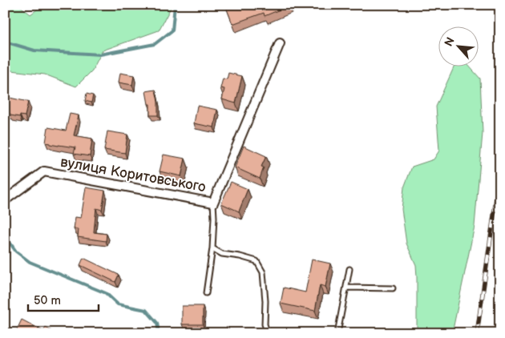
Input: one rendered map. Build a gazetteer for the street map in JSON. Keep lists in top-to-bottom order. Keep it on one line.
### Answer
{"streets":{"street":["вулиця Коритовського"]},"scale_bar":"50 m","north":"top left"}
